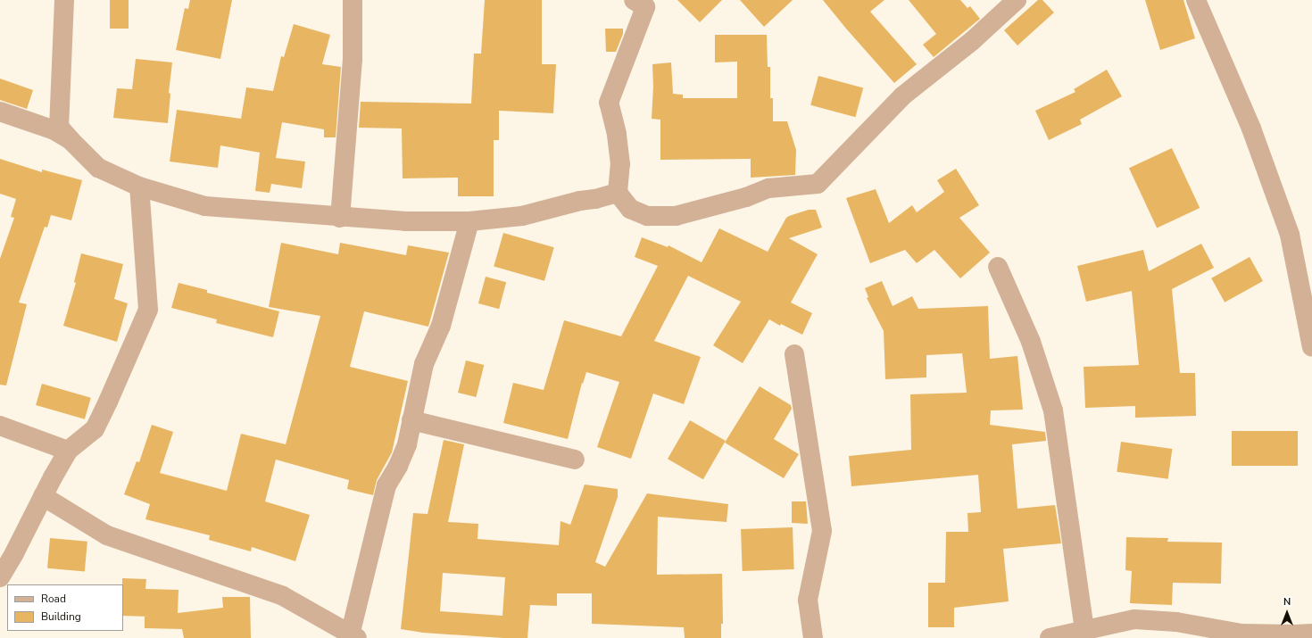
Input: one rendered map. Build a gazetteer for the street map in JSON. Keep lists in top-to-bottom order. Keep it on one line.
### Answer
{"legend":["Road","Building"],"north":"top"}
